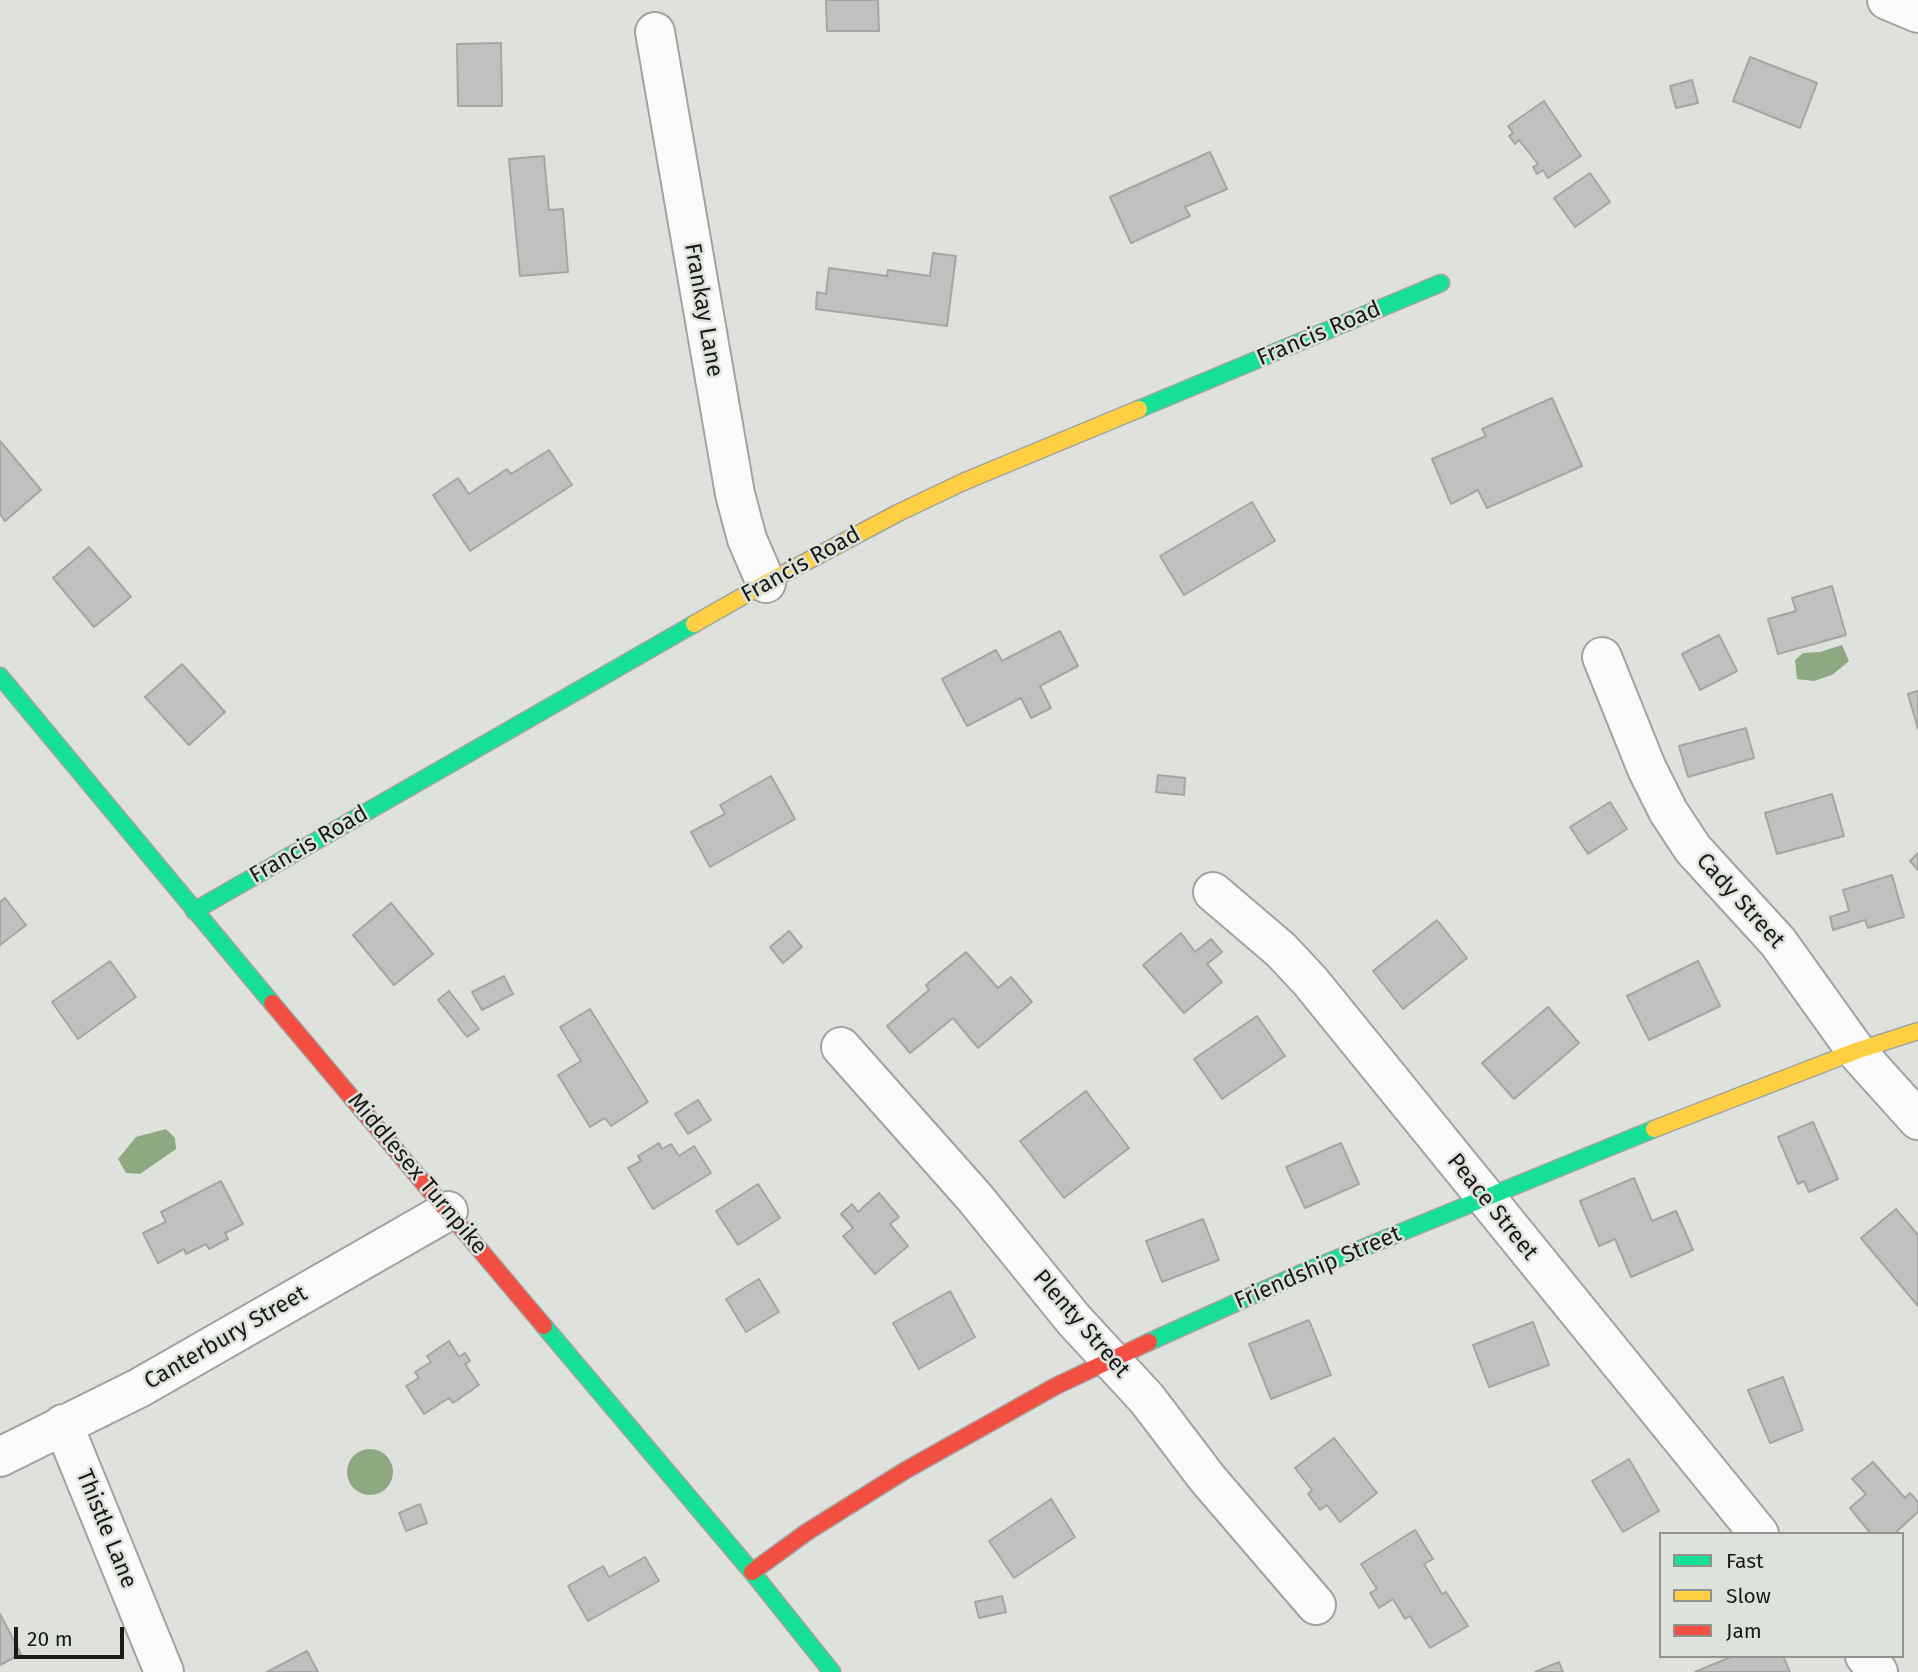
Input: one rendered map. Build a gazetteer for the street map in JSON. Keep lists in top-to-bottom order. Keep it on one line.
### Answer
{"streets":{"street":["Frankay Lane","Francis Road","Cady Street","Middlesex Turnpike","Peace Street","Friendship Street","Plenty Street","Canterbury Street","Thistle Lane"]},"crossings":[["Frankay Lane","Francis Road"],["Francis Road","Middlesex Turnpike"],["Cady Street","Friendship Street"],["Middlesex Turnpike","Friendship Street"],["Middlesex Turnpike","Canterbury Street"],["Peace Street","Friendship Street"],["Friendship Street","Plenty Street"],["Canterbury Street","Thistle Lane"]],"legend":["Fast","Slow","Jam"],"scale_bar":"20 m"}
